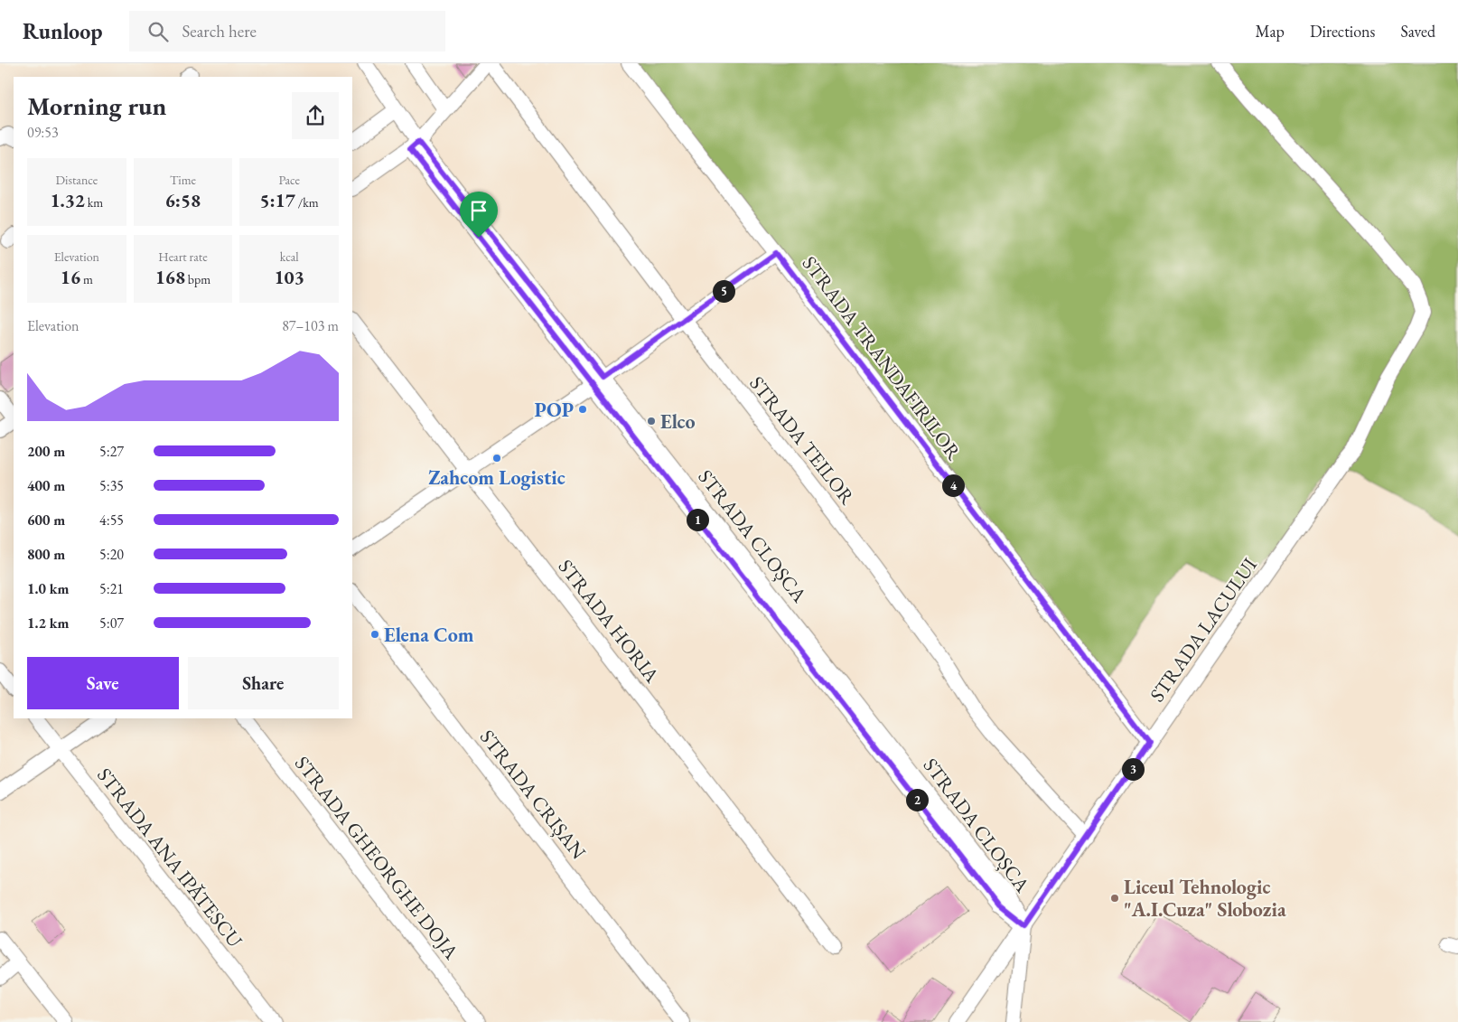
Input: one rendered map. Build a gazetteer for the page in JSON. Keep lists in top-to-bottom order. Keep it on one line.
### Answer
{"streets":{"street":["STRADA TRANDAFIRILOR","STRADA TEILOR","STRADA CLOȘCA","STRADA HORIA","STRADA LACULUI","STRADA CRIȘAN","STRADA ANA IPĂTESCU","STRADA GHEORGHE DOJA"]},"crossings":[["STRADA TRANDAFIRILOR","STRADA LACULUI"],["STRADA TEILOR","STRADA LACULUI"],["STRADA CLOȘCA","STRADA LACULUI"]],"places":["POP","Elco","Zahcom Logistic","Elena Com","Liceul Tehnologic \"A.I.Cuza\" Slobozia"],"page":{"header":"Runloop","search":"Search here","nav":["Map","Directions","Saved"],"heading":["Morning run","09:53"],"stats":[["Distance","1.32 km"],["Time","6:58"],["Pace","5:17 /km"],["Elevation","16 m"],["Heart rate","168 bpm"],["kcal","103"]],"pins":["5","4","1","3","2"],"chart":["Elevation","87–103 m"],"list":[{"name":"200 m","note":"5:27"},{"name":"400 m","note":"5:35"},{"name":"600 m","note":"4:55"},{"name":"800 m","note":"5:20"},{"name":"1.0 km","note":"5:21"},{"name":"1.2 km","note":"5:07"}],"buttons":["Save","Share"]}}
